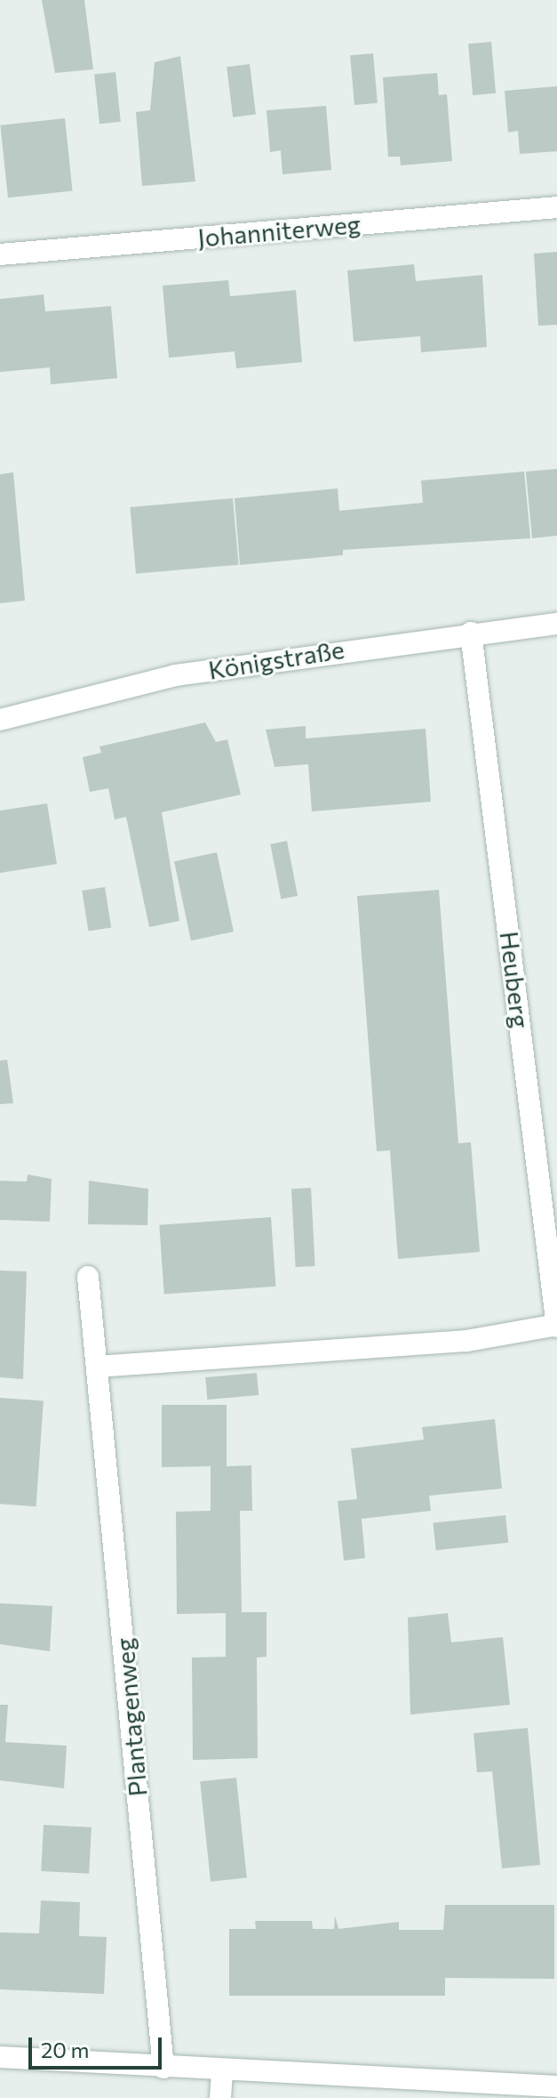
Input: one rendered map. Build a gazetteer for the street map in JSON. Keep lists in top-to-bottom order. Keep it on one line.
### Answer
{"streets":{"street":["Johanniterweg","Königstraße","Heuberg","Plantagenweg"]},"crossings":[["Königstraße","Heuberg"]],"scale_bar":"20 m"}
